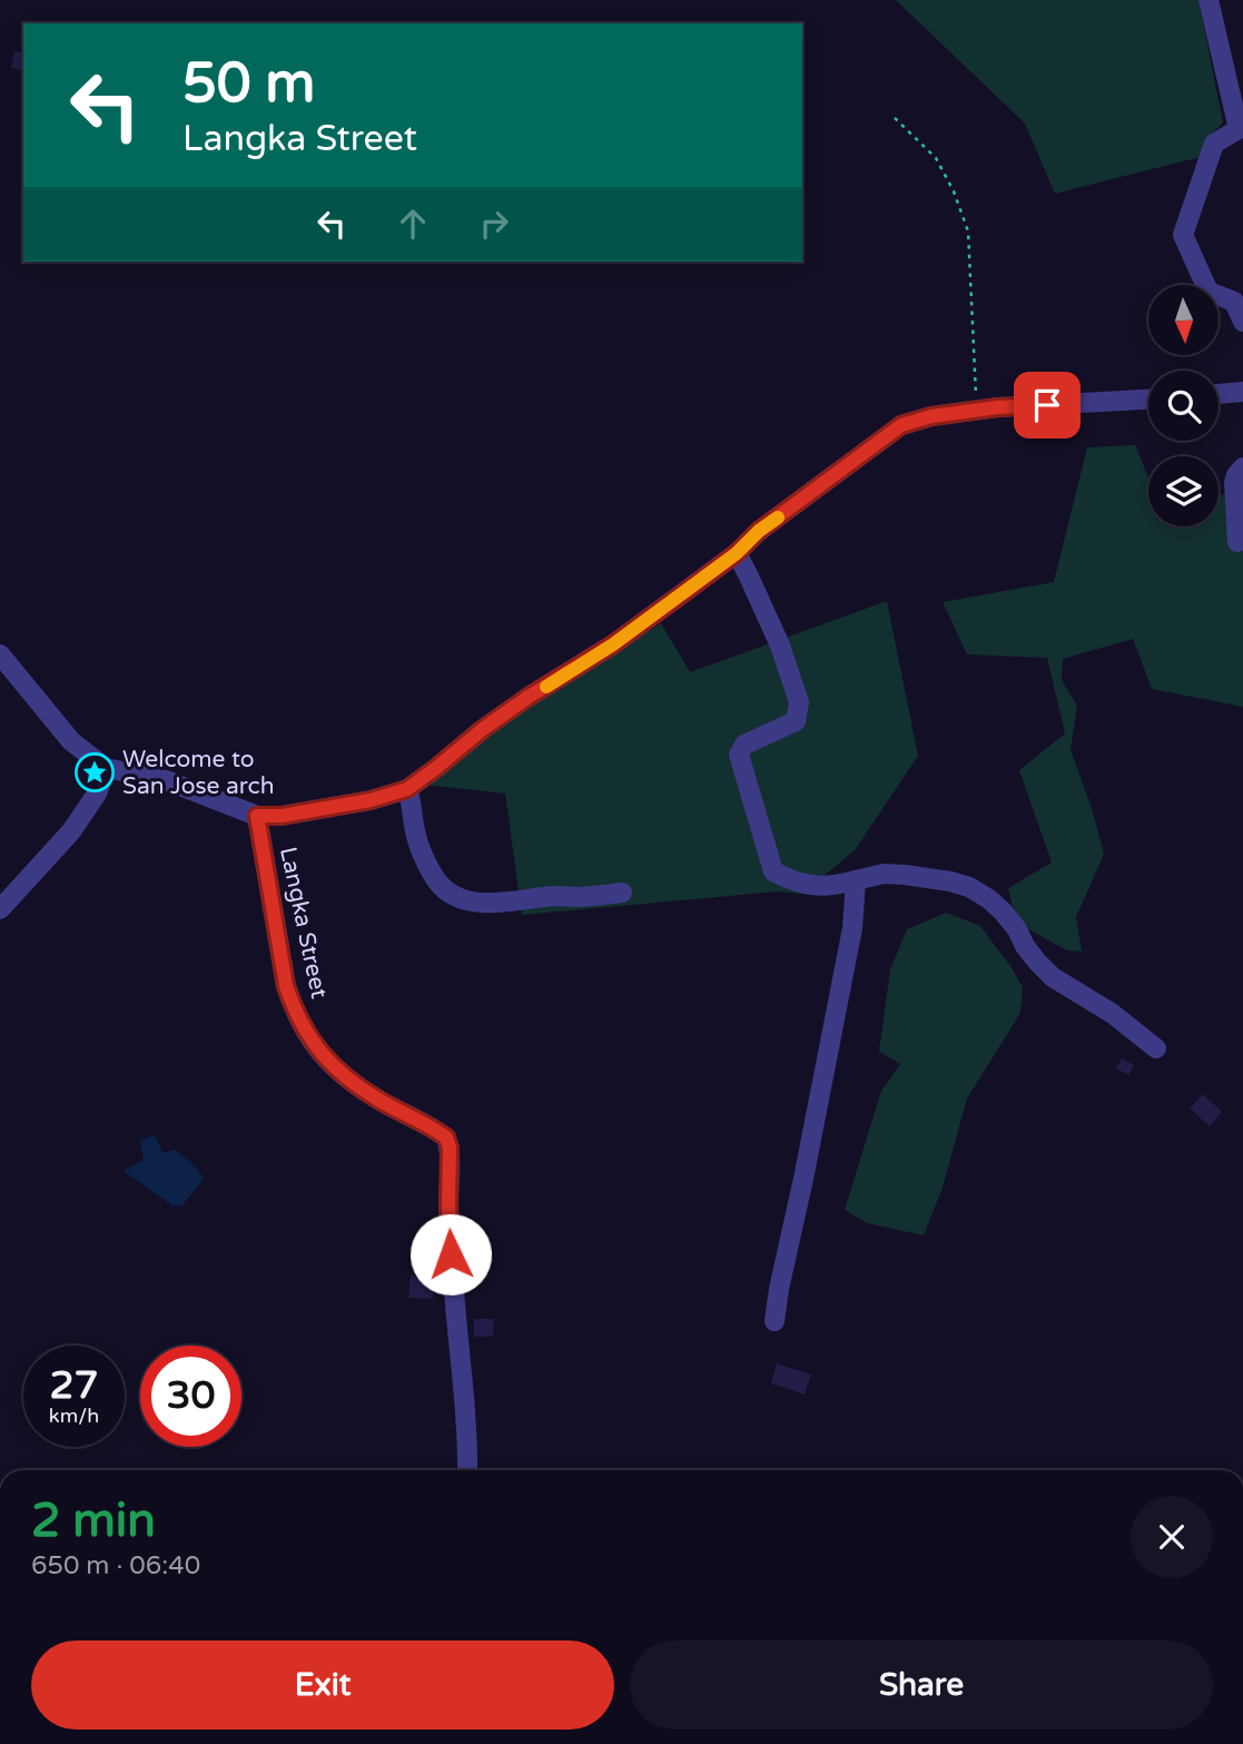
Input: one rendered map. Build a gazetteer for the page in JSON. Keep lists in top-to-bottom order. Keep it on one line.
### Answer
{"streets":{"street":["Langka Street"]},"places":{"place":["Welcome to San Jose arch"]},"north":"bottom","page":{"turn":["50 m","Langka Street"],"speed":"27 km/h","limit":"30","heading":["2 min","650 m · 06:40"],"buttons":["Exit","Share"]}}
